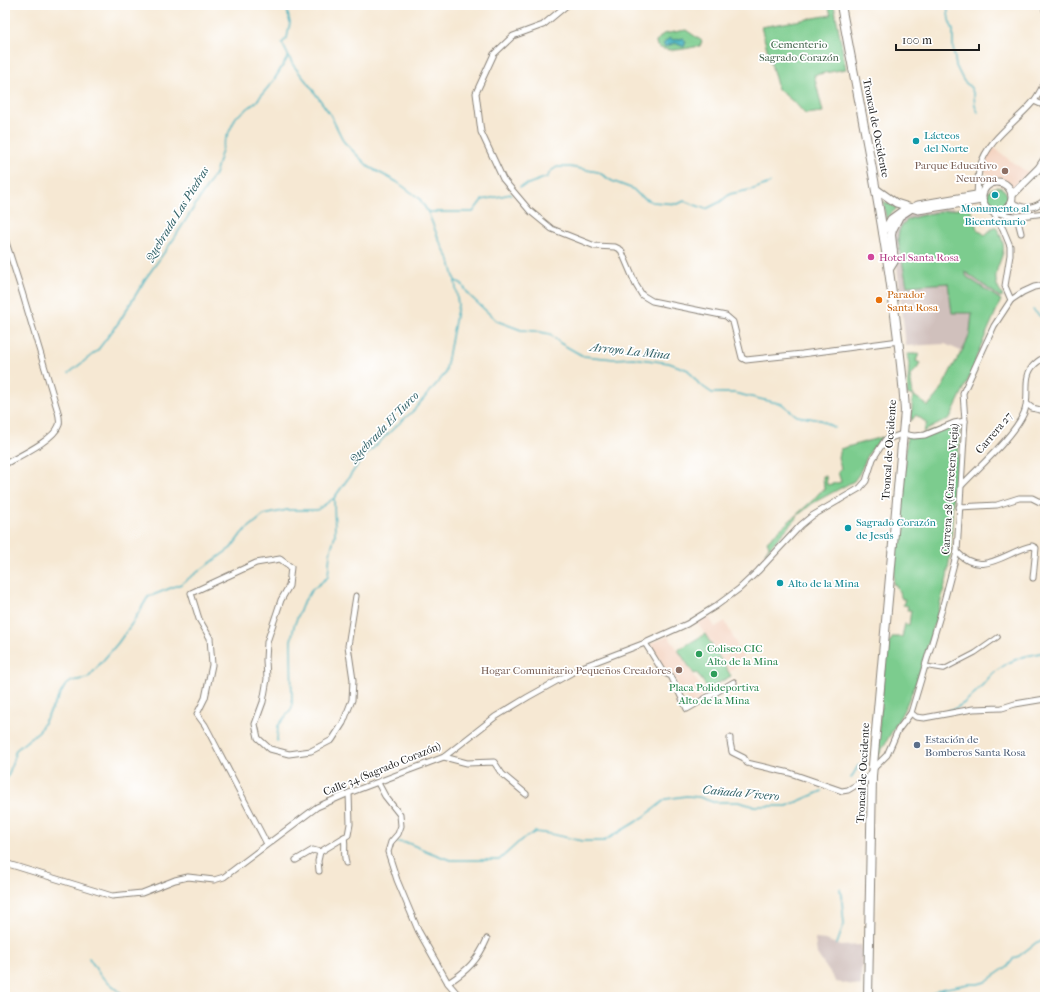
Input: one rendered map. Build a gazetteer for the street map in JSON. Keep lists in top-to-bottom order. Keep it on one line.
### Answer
{"streets":{"main road":["Troncal de Occidente"],"street":["Carrera 27","Carrera 28 (Carretera Vieja)","Calle 34 (Sagrado Corazón)"]},"crossings":[["Troncal de Occidente","Carrera 28 (Carretera Vieja)"],["Troncal de Occidente","Calle 34 (Sagrado Corazón)"],["Carrera 27","Carrera 28 (Carretera Vieja)"]],"water":["Quebrada Las Piedras","Arroyo La Mina","Quebrada El Turco","Cañada Vivero"],"parks":["Cementerio Sagrado Corazón"],"places":["Lácteos del Norte","Parque Educativo Neurona","Monumento al Bicentenario","Hotel Santa Rosa","Parador Santa Rosa","Sagrado Corazón de Jesús","Alto de la Mina","Coliseo CIC Alto de la Mina","Hogar Comunitario Pequeños Creadores","Placa Polideportiva Alto de la Mina","Estación de Bomberos Santa Rosa"],"scale_bar":"100 m"}
